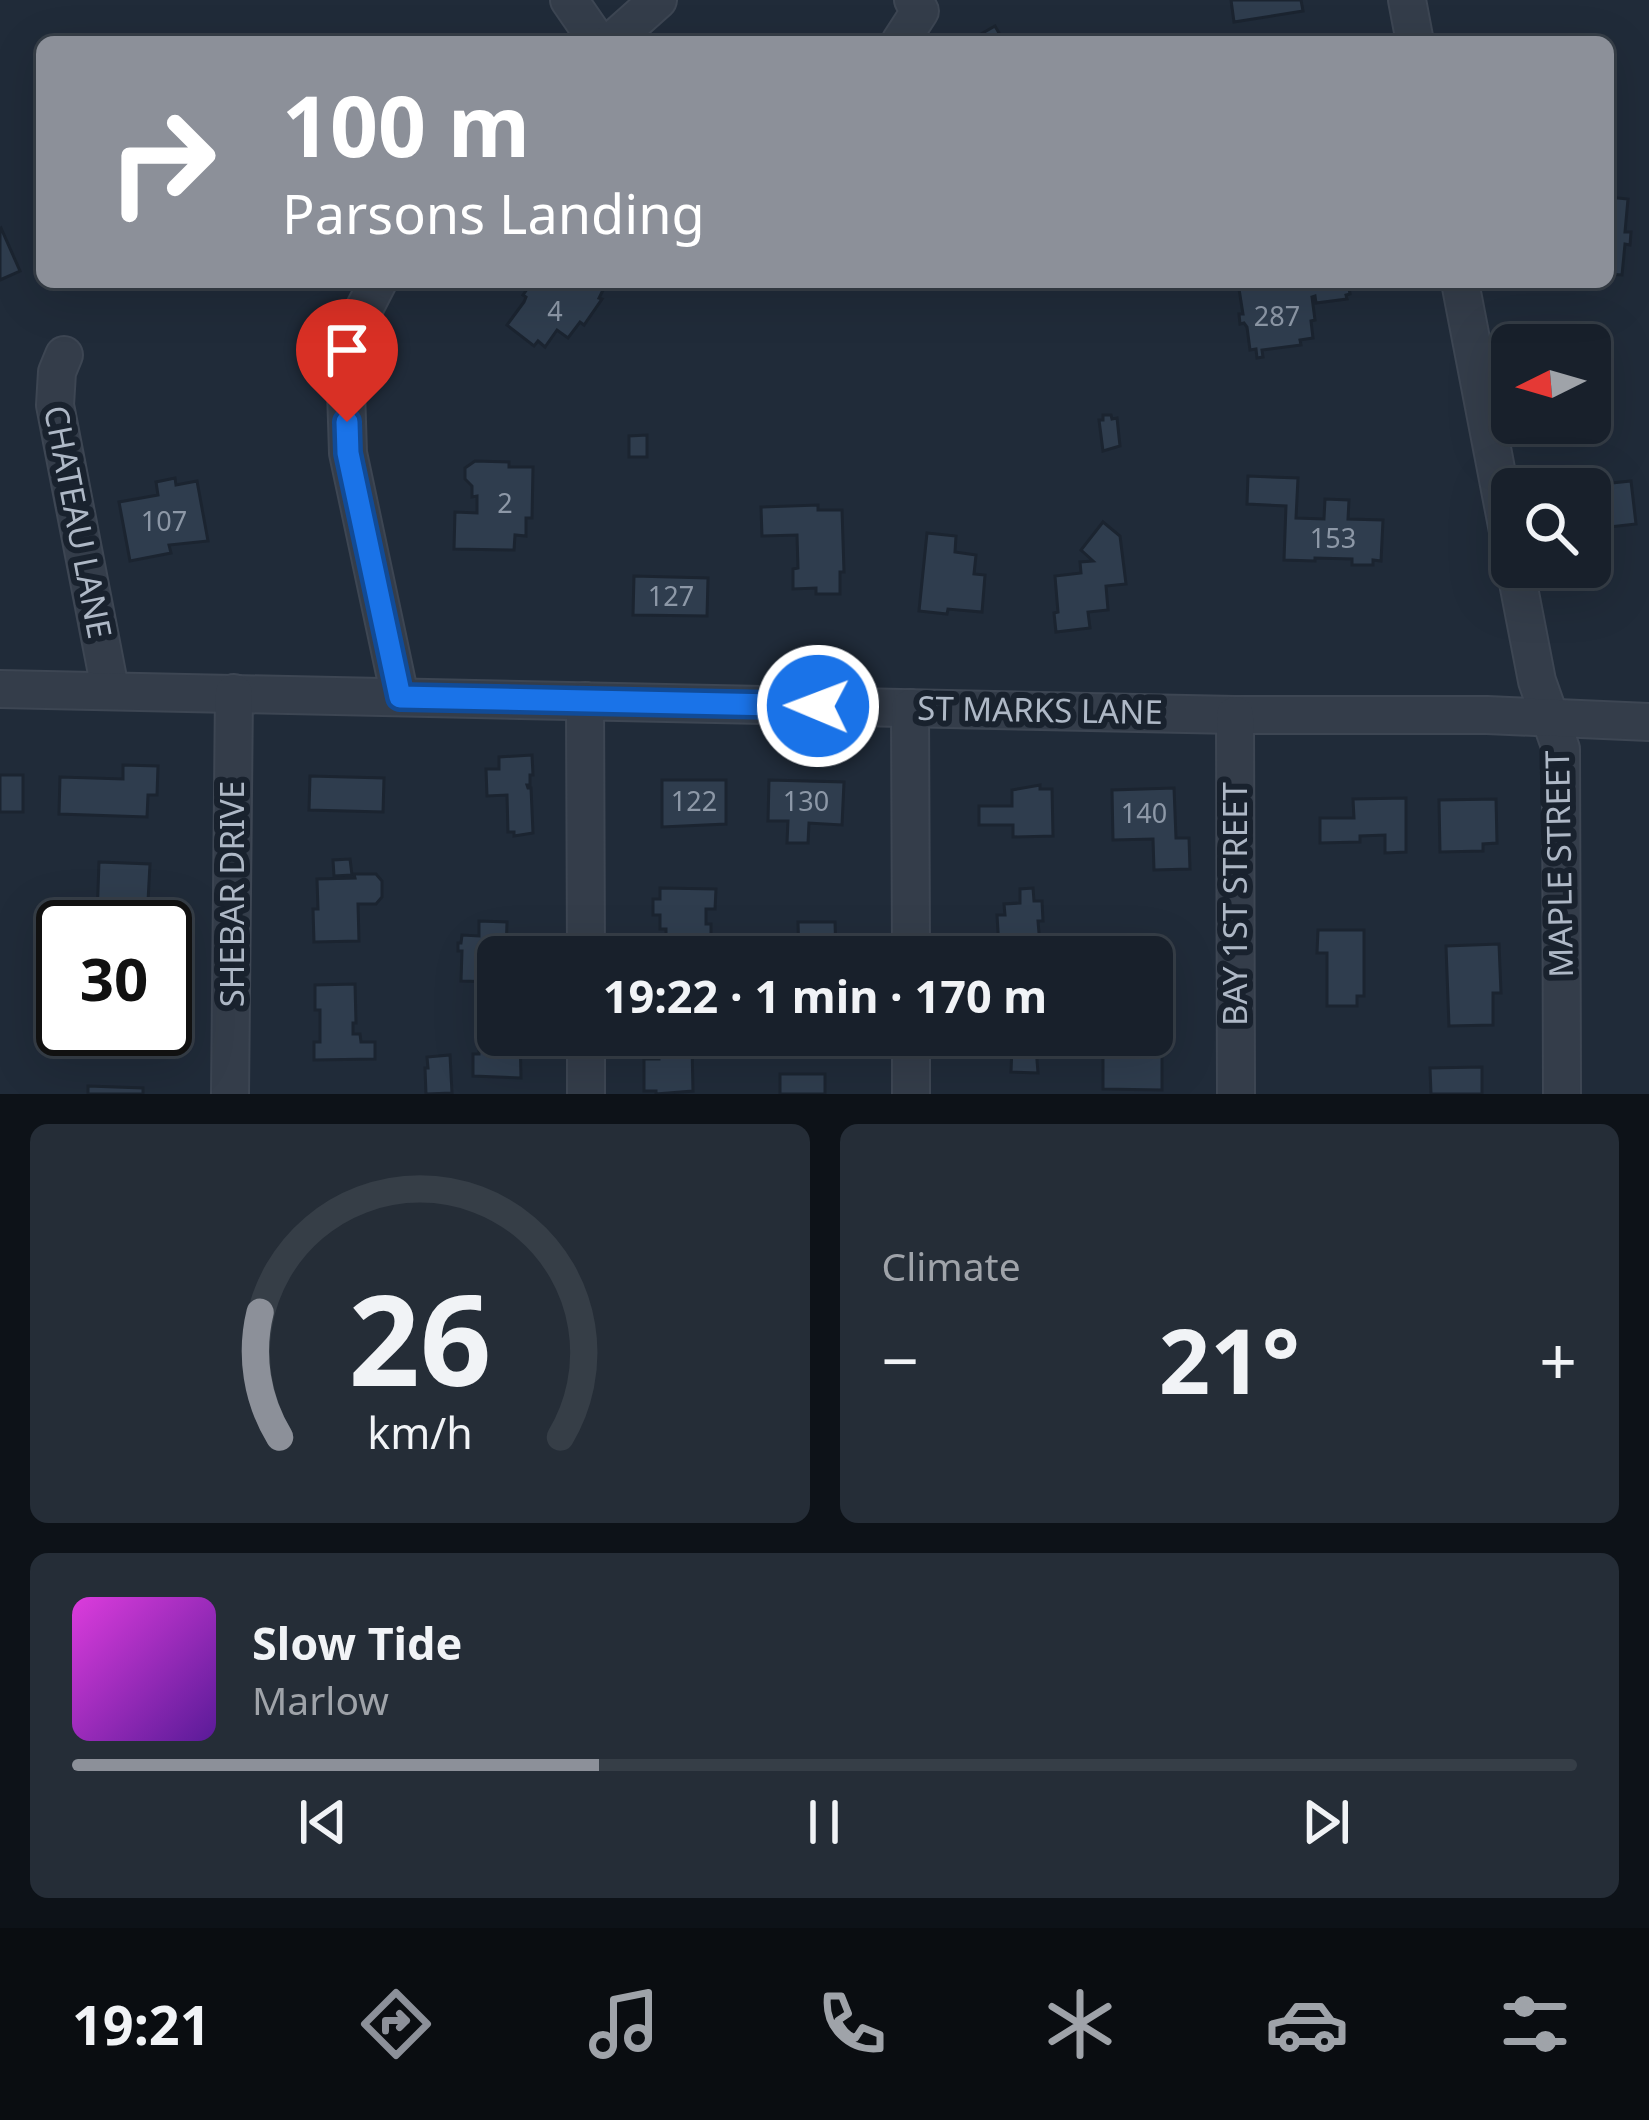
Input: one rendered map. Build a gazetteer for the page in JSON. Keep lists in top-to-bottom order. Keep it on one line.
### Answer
{"streets":{"street":["CHATEAU LANE","ST MARKS LANE","MAPLE STREET","SHEBAR DRIVE","BAY 1ST STREET"]},"crossings":[["CHATEAU LANE","ST MARKS LANE"],["ST MARKS LANE","MAPLE STREET"],["ST MARKS LANE","SHEBAR DRIVE"],["ST MARKS LANE","BAY 1ST STREET"]],"house_numbers":["4","287","2","107","153","127","122","130","140"],"north":"left","page":{"turn":["100 m","Parsons Landing"],"limit":"30","trip":"19:22 · 1 min · 170 m","tile":"Climate","heat":["−","21°","+"],"song":["Slow Tide","Marlow"],"tabs":"19:21","gauge":["26","km/h"]}}
